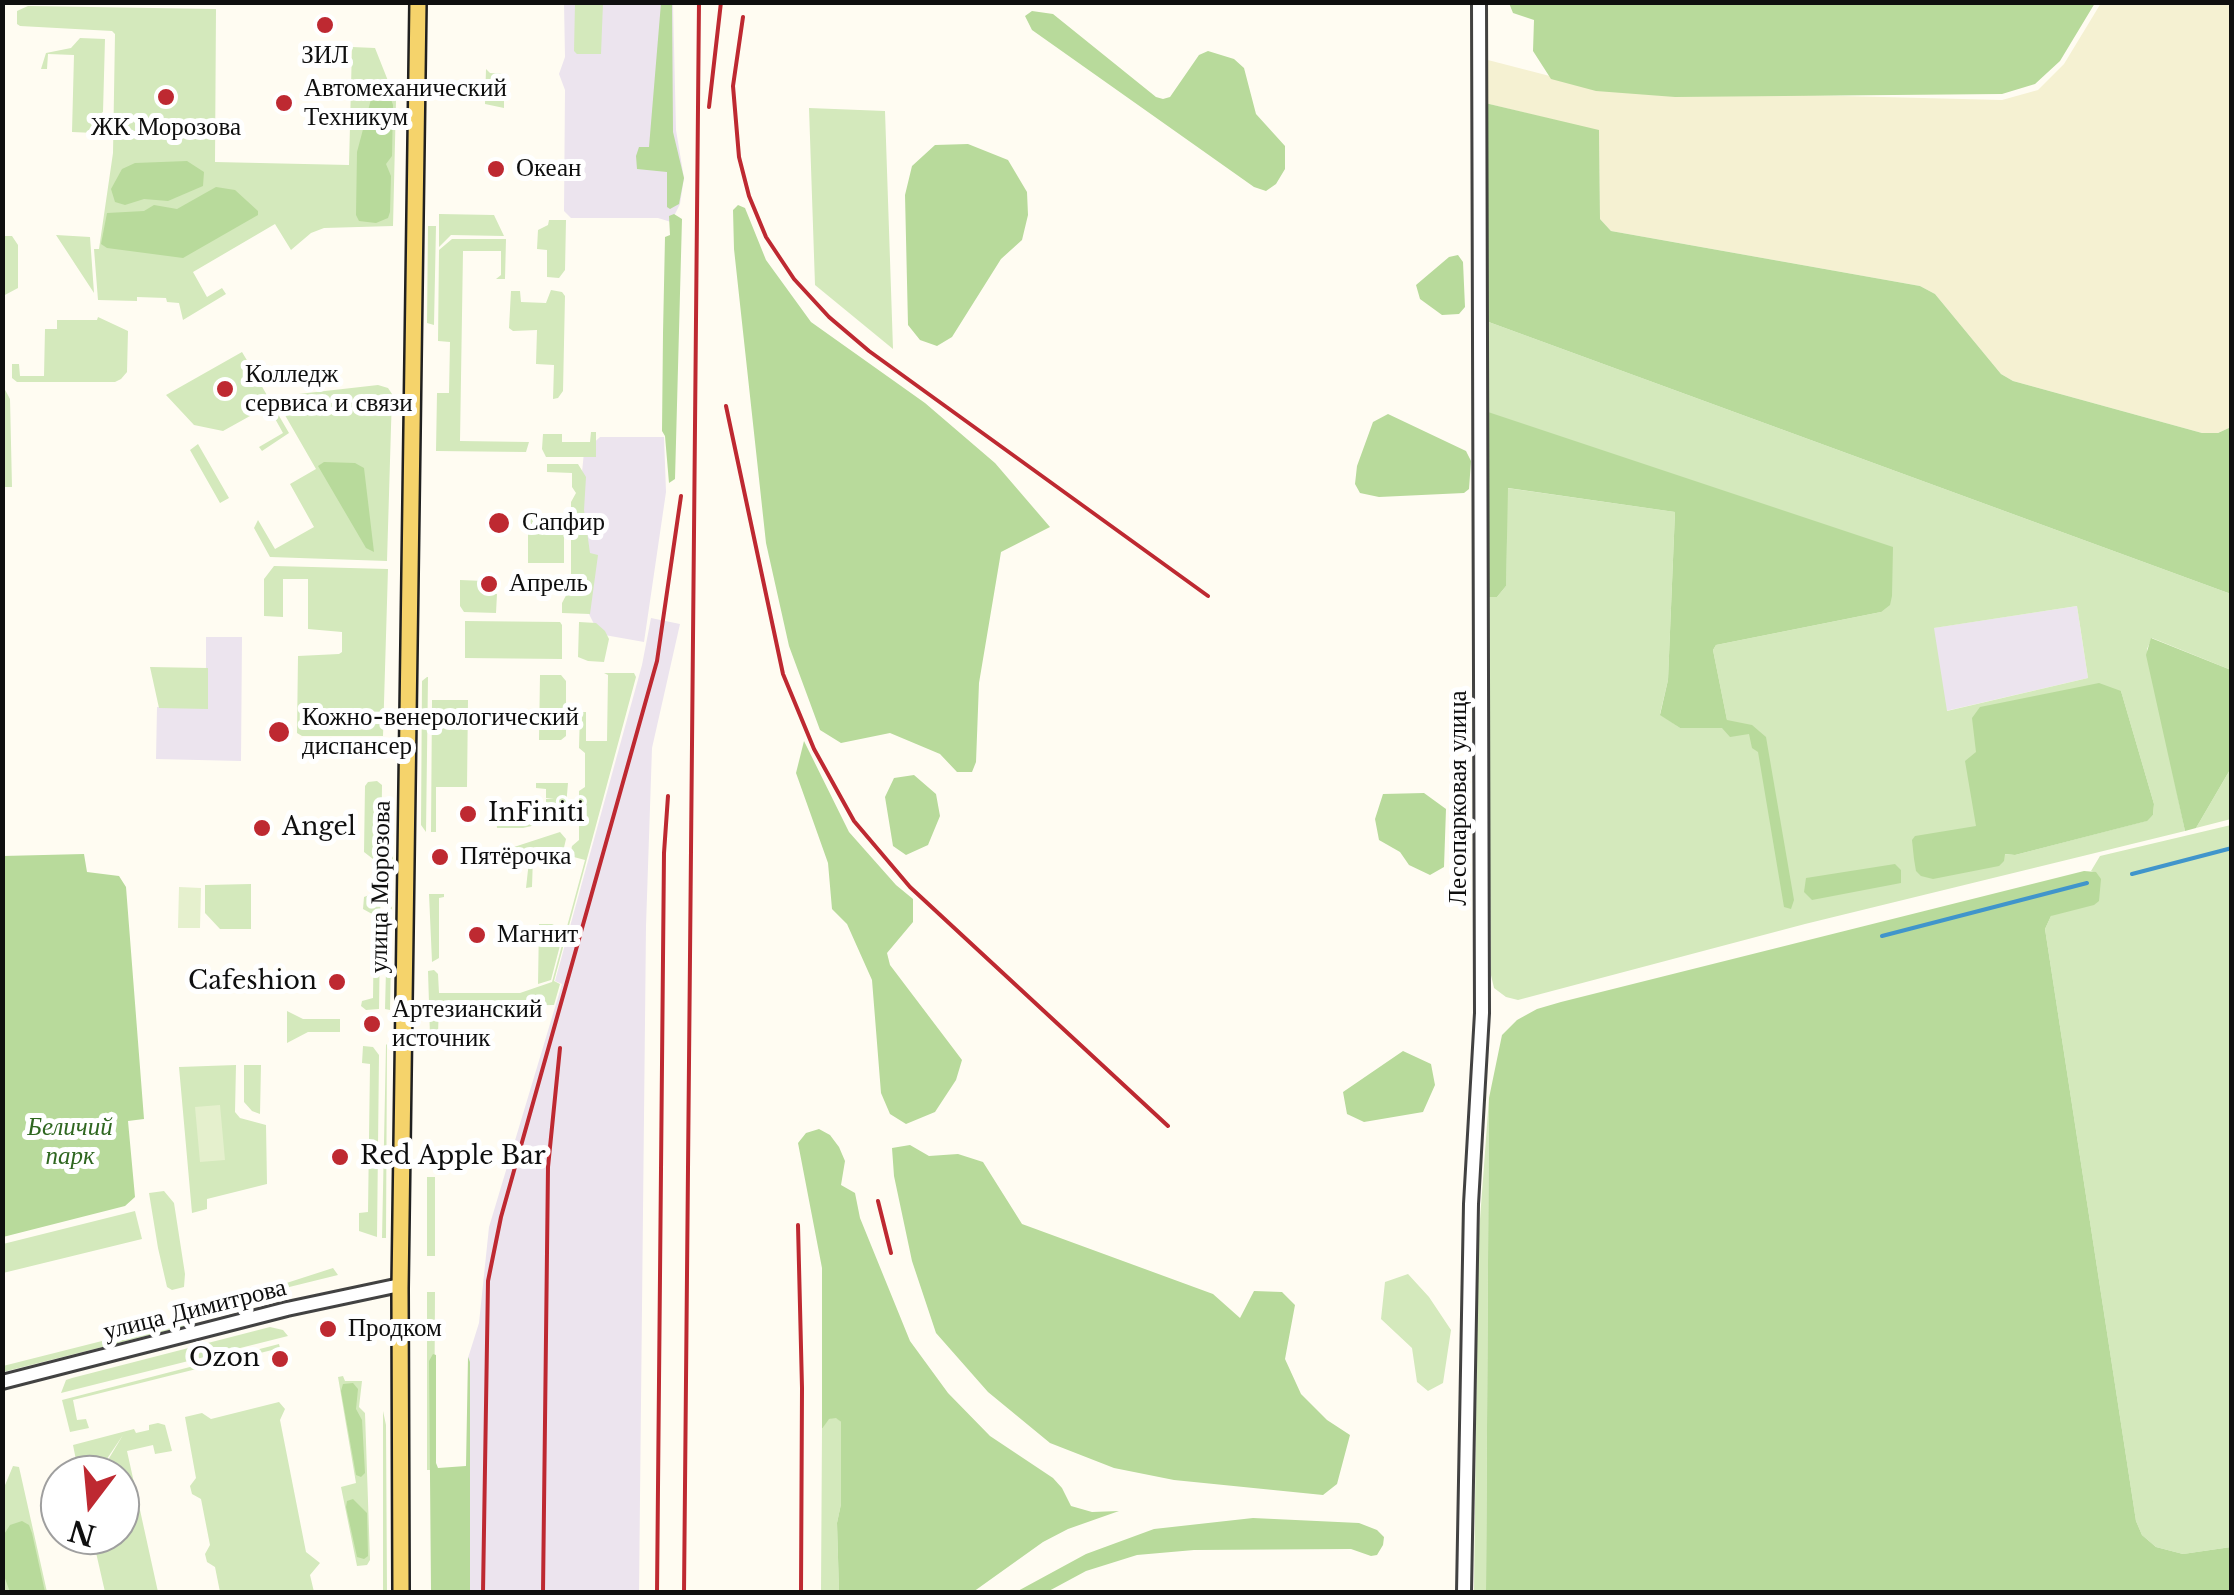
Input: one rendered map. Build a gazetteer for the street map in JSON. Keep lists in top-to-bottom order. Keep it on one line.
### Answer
{"streets":{"main road":["улица Морозова"],"street":["Лесопарковая улица","улица Димитрова"]},"crossings":[["улица Морозова","улица Димитрова"]],"parks":["Беличий парк"],"places":["ЗИЛ","ЖК Морозова","Автомеханический Техникум","Океан","Колледж сервиса и связи","Сапфир","Апрель","Кожно-венерологический диспансер","InFiniti","Angel","Пятёрочка","Магнит","Cafeshion","Артезианский источник","Red Apple Bar","Продком","Ozon"],"north":"bottom"}
